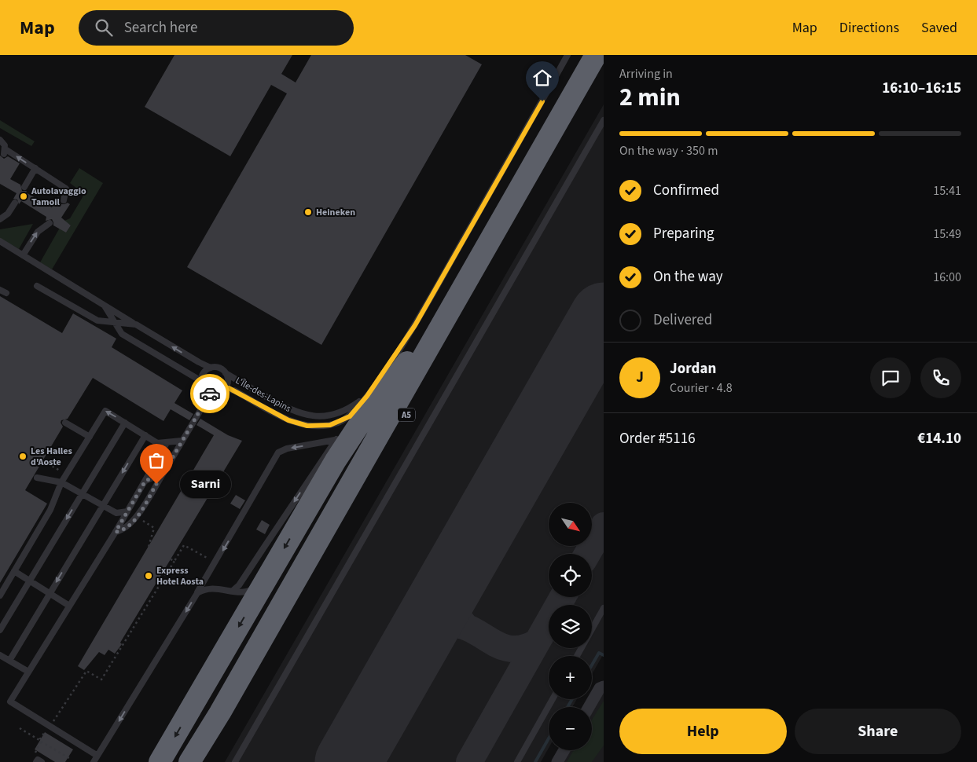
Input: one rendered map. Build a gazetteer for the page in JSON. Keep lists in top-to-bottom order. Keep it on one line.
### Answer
{"streets":{"highway":["A5"],"lane":["L'Île-des-Lapins"]},"places":["Autolavaggio Tamoil","Heineken","Les Halles d'Aoste","Sarni","Express Hotel Aosta"],"north":"bottom right","page":{"header":"Map","search":"Search here","nav":["Map","Directions","Saved"],"heading":["2 min","Arriving in","16:10–16:15"],"panel":["Jordan","Courier · 4.8","Order #5116","€14.10"],"bar":"On the way · 350 m","list":[["Confirmed","15:41"],["Preparing","15:49"],["On the way","16:00"],"Delivered"],"round":"J","bubble":"Sarni","map_buttons":["+","−"],"buttons":["Help","Share"]}}
